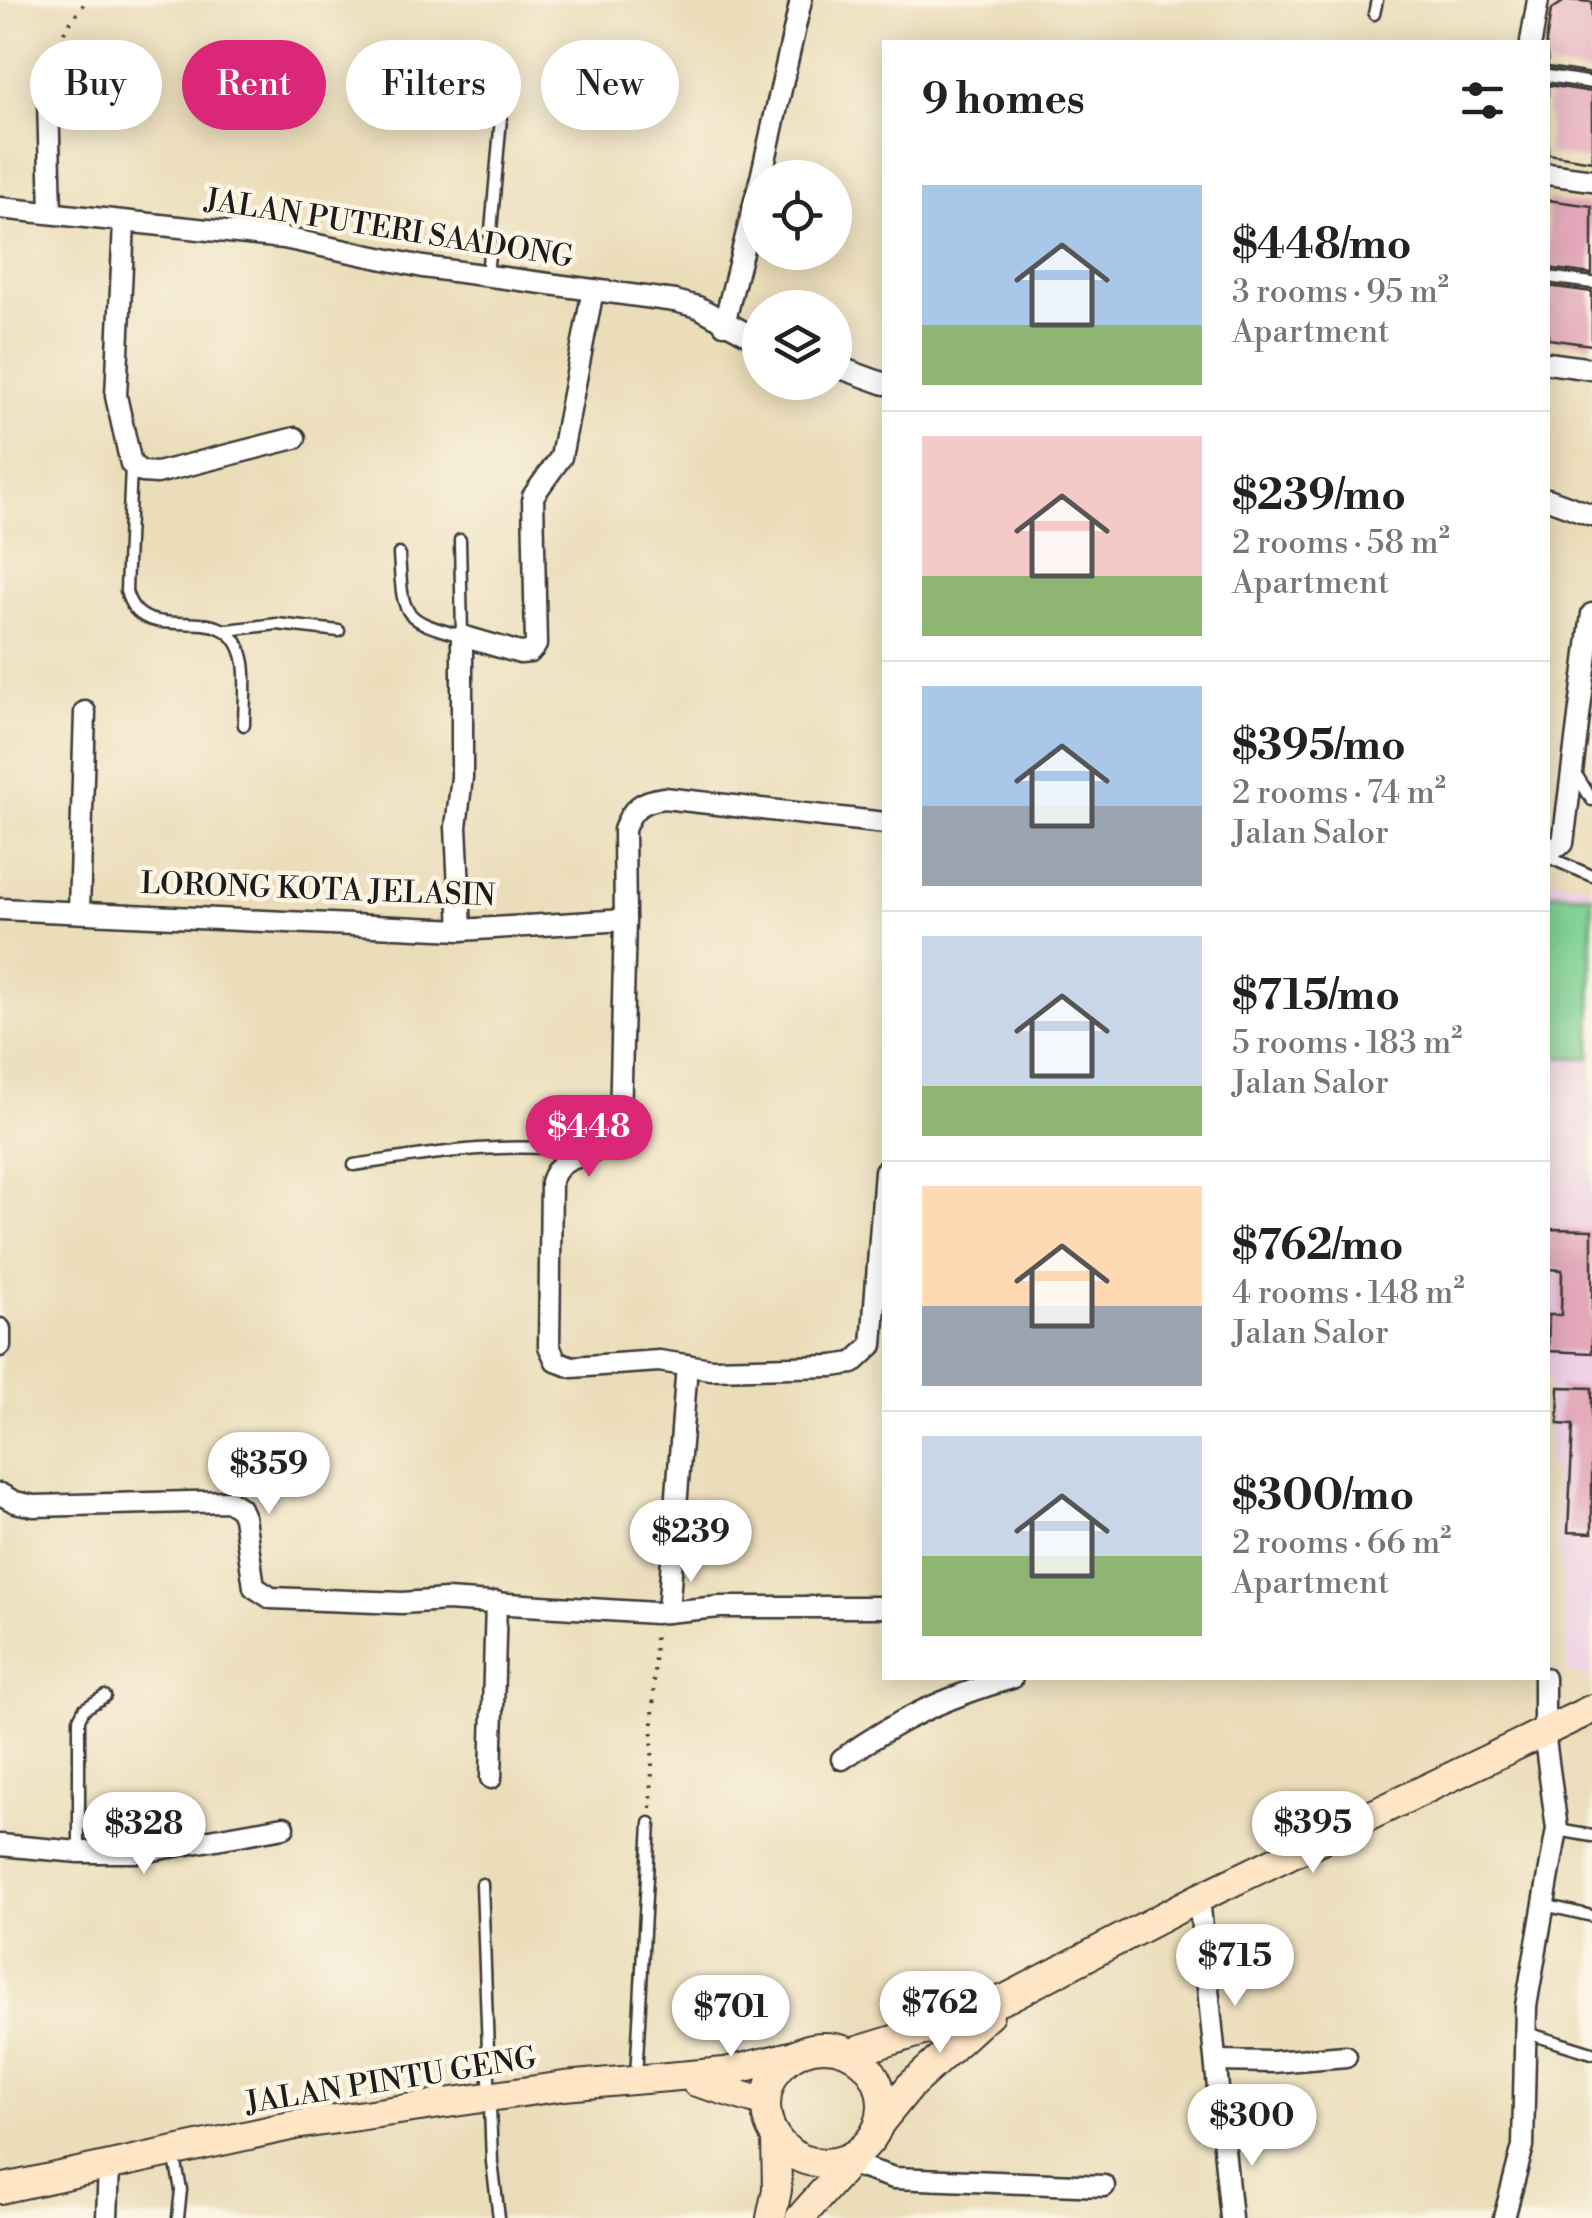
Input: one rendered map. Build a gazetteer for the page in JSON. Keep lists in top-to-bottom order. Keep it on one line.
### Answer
{"streets":{"main road":["JALAN PINTU GENG"],"street":["JALAN PUTERI SAADONG","LORONG KOTA JELASIN"]},"page":{"chip":["Buy","Rent","Filters","New"],"heading":"9 homes","list":[{"name":"$448/mo","note":"3 rooms · 95 m² · Apartment"},{"name":"$239/mo","note":"2 rooms · 58 m² · Apartment"},{"name":"$395/mo","note":"2 rooms · 74 m² · Jalan Salor"},{"name":"$715/mo","note":"5 rooms · 183 m² · Jalan Salor"},{"name":"$762/mo","note":"4 rooms · 148 m² · Jalan Salor"},{"name":"$300/mo","note":"2 rooms · 66 m² · Apartment"}],"price":["$448","$359","$239","$395","$328","$715","$762","$701","$300"]}}
